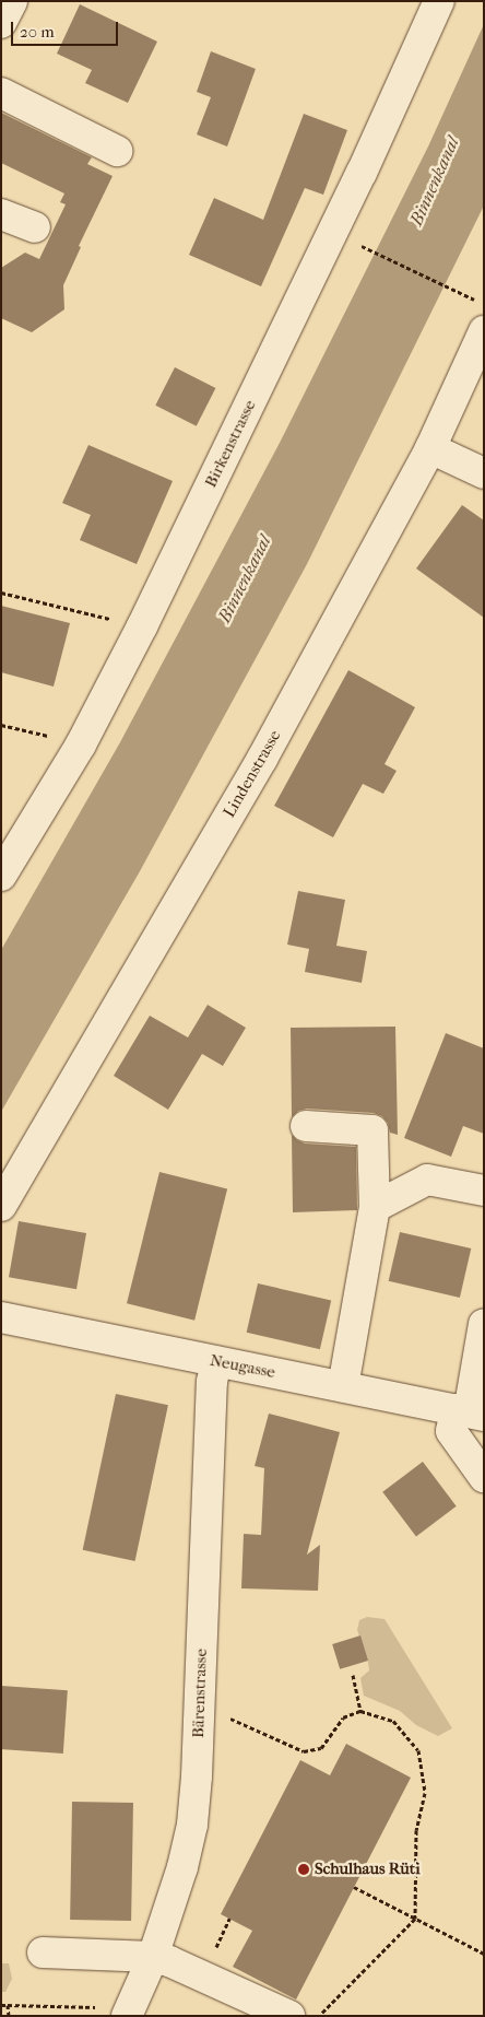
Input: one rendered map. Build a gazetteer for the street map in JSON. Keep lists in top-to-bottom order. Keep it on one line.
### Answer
{"streets":{"street":["Birkenstrasse","Lindenstrasse","Neugasse","Bärenstrasse"]},"crossings":[["Neugasse","Bärenstrasse"]],"water":["Binnenkanal"],"places":["Schulhaus Rüti"],"scale_bar":"20 m"}
